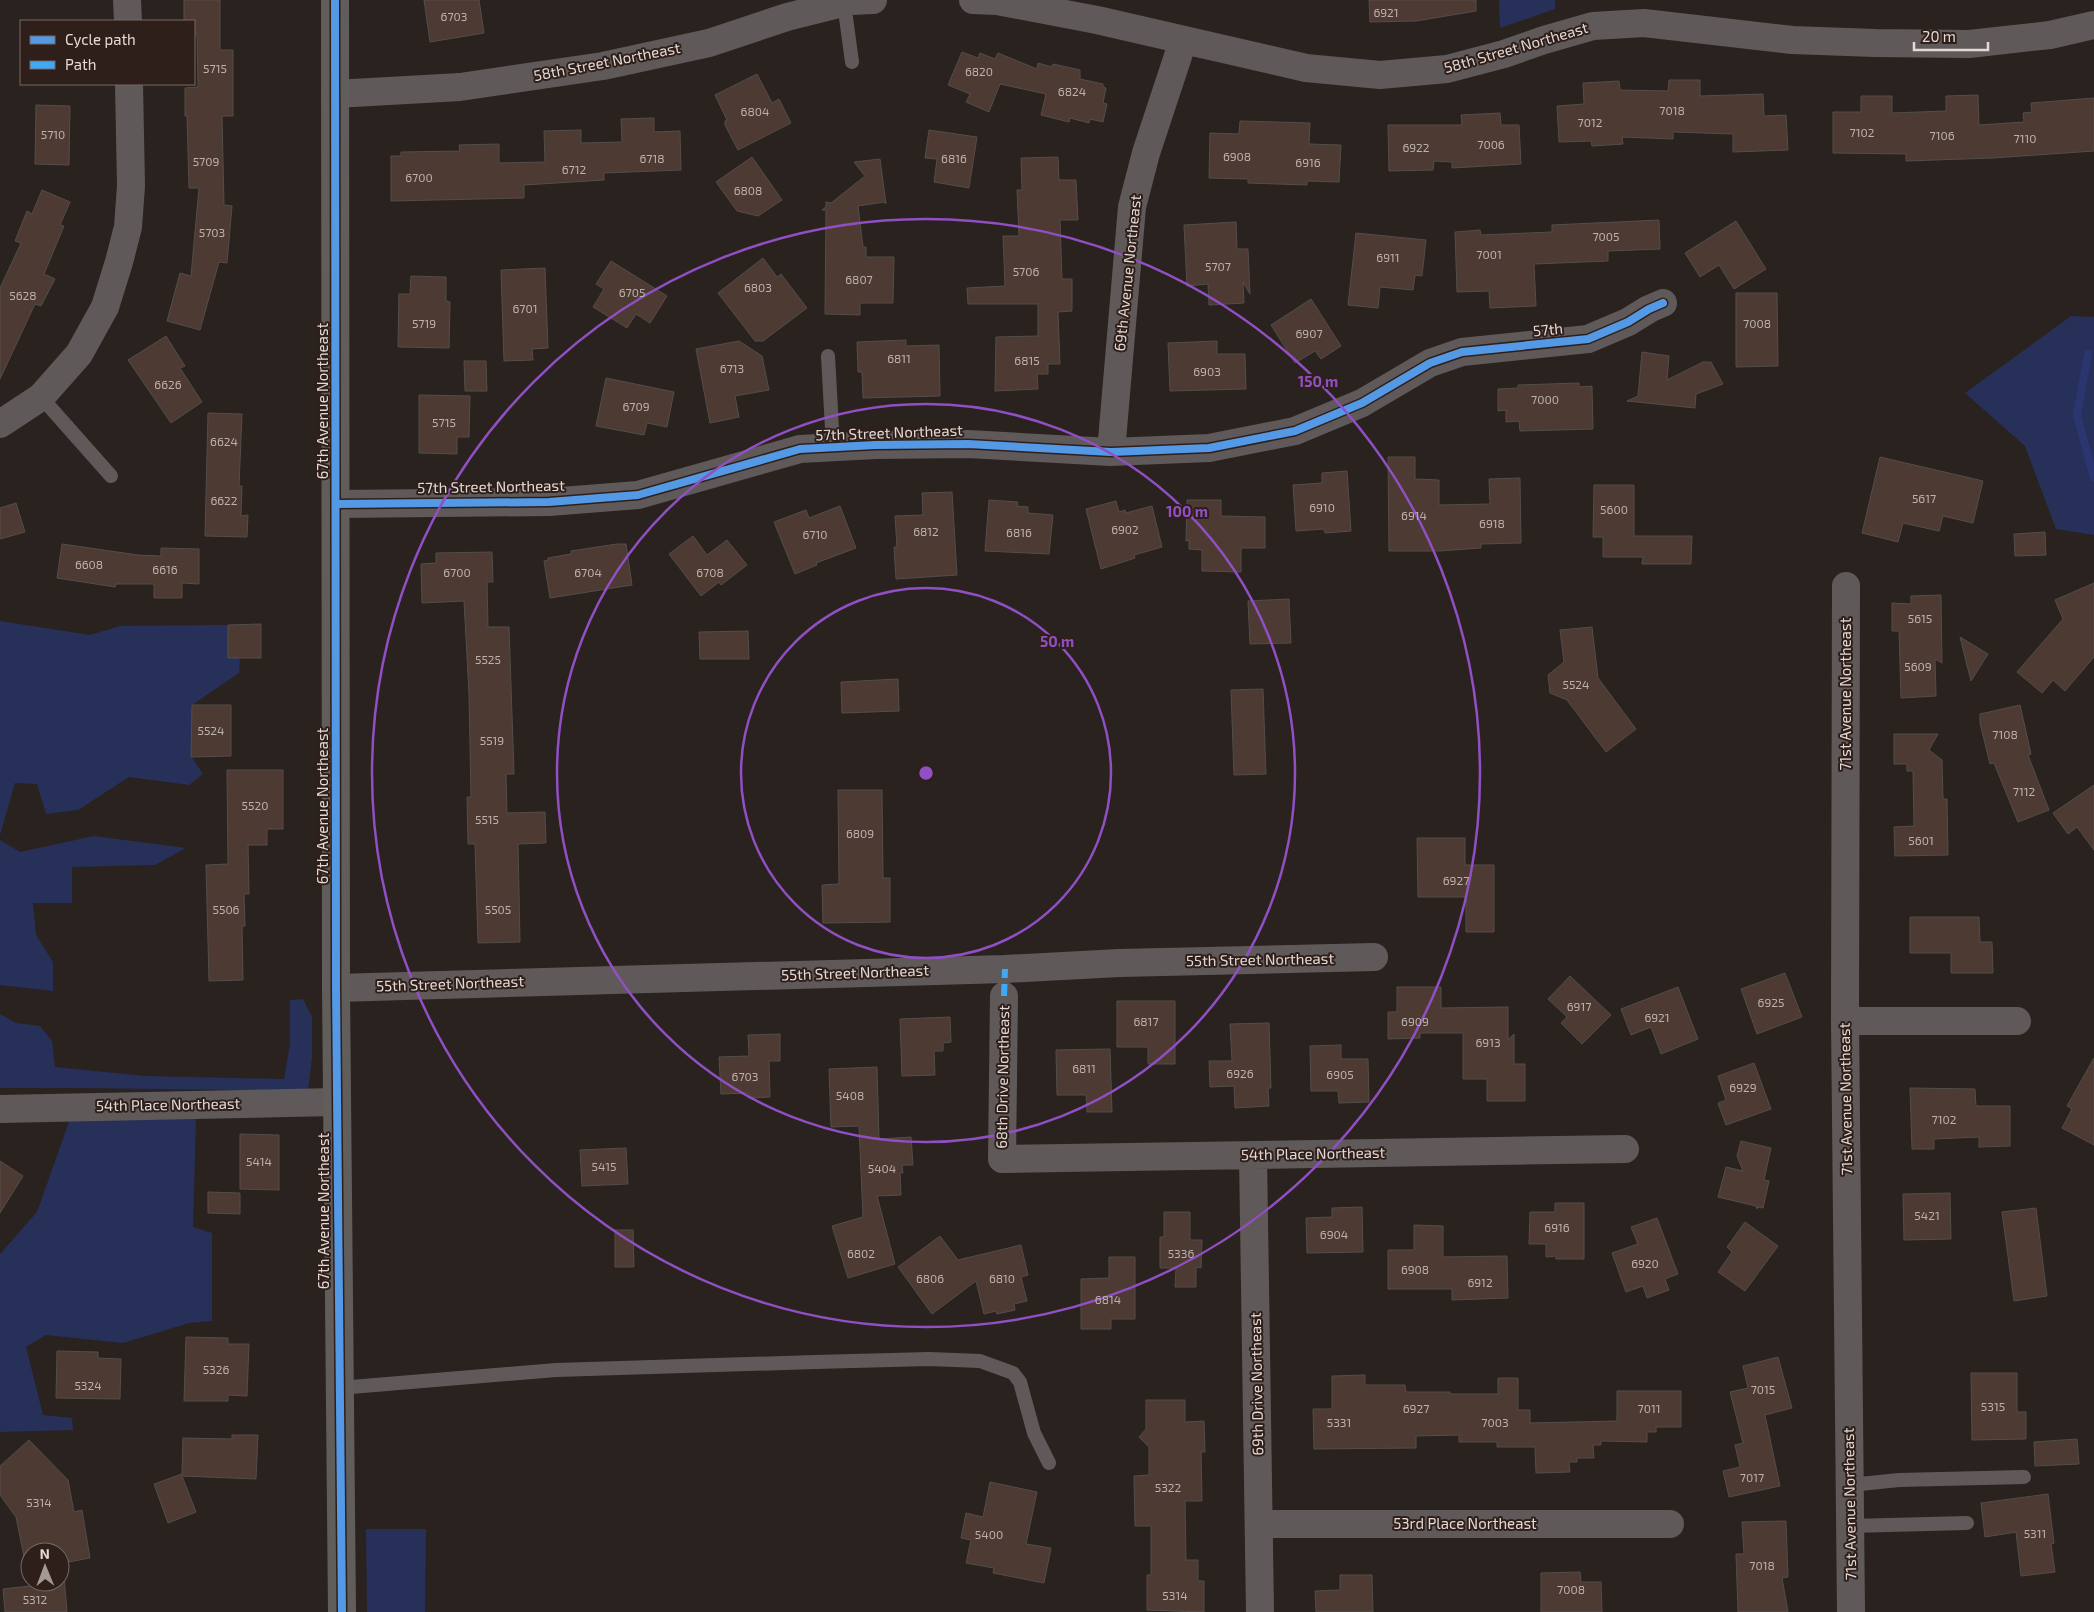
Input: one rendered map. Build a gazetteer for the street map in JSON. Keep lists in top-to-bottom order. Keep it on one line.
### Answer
{"streets":{"street":["58th Street Northeast","69th Avenue Northeast","57th","67th Avenue Northeast","57th Street Northeast","71st Avenue Northeast","55th Street Northeast","68th Drive Northeast","54th Place Northeast","69th Drive Northeast","53rd Place Northeast"]},"crossings":[["58th Street Northeast","69th Avenue Northeast"],["58th Street Northeast","67th Avenue Northeast"],["69th Avenue Northeast","57th Street Northeast"],["57th","57th Street Northeast"],["67th Avenue Northeast","57th Street Northeast"],["67th Avenue Northeast","55th Street Northeast"],["67th Avenue Northeast","54th Place Northeast"],["68th Drive Northeast","54th Place Northeast"],["54th Place Northeast","69th Drive Northeast"],["69th Drive Northeast","53rd Place Northeast"]],"house_numbers":["6921","6703","5715","6820","6824","7018","6804","7012","7102","5710","7106","7110","7006","6922","6908","6718","6816","5709","6916","6712","6700","6808","5703","7005","7001","6911","5707","5706","6807","6803","6705","5628","6701","5719","7008","6907","6811","6815","6713","6903","6626","7000","6709","5715","6624","5617","6622","6910","5600","6914","6918","6902","6812","6816","6710","6608","6616","6700","6704","6708","5615","5525","5609","5524","5524","7108","5519","7112","5520","5515","6809","5601","6927","5506","5505","6925","6917","6921","6817","6909","6913","6811","6926","6905","6703","6929","5408","7102","5414","5415","5404","5421","6916","6904","6802","5336","6920","6908","6806","6810","6912","6814","5326","5324","7015","5315","6927","7011","5331","7003","7017","5322","5314","5311","5400","7018","7008","5314","5312"],"legend":["Cycle path","Path"],"scale_bar":"20 m","north":"top","rings":["150 m","100 m","50 m"]}
